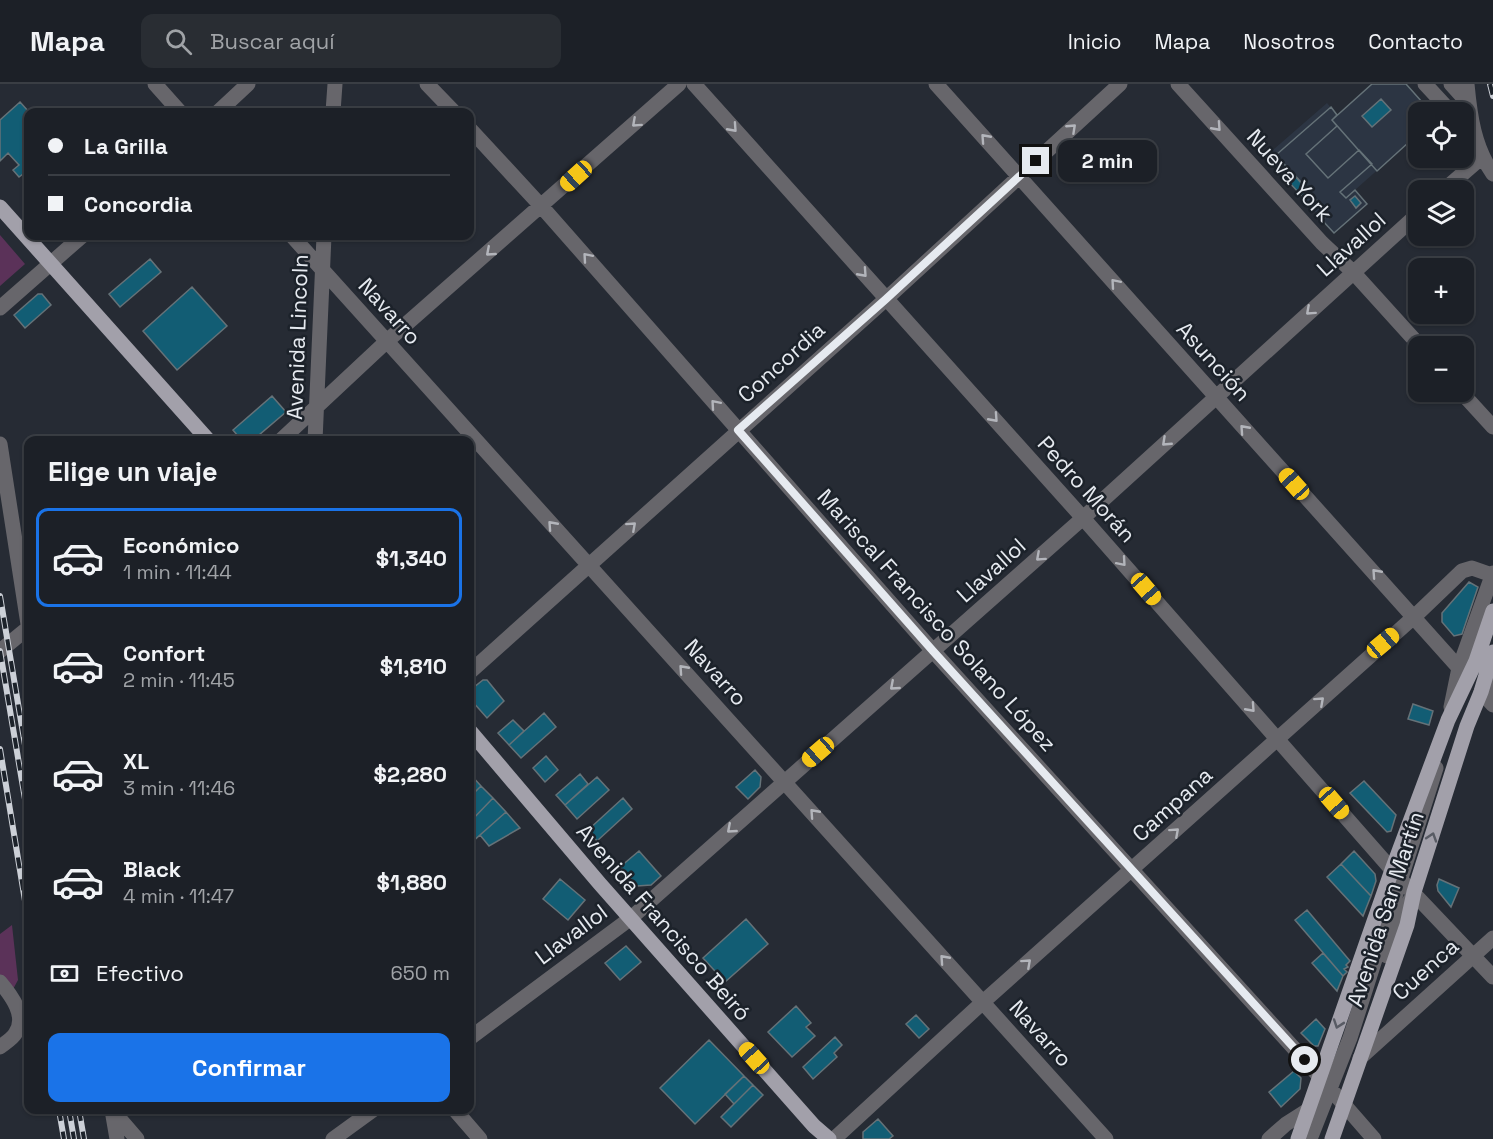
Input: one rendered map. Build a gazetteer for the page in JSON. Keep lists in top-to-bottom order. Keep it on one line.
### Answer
{"streets":{"main road":["Avenida San Martín","Avenida Francisco Beiró"],"street":["Nueva York","Llavallol","Navarro","Avenida Lincoln","Asunción","Concordia","Pedro Morán","Mariscal Francisco Solano López","Campana","Cuenca"]},"crossings":[["Nueva York","Llavallol"],["Llavallol","Navarro"],["Llavallol","Asunción"],["Llavallol","Pedro Morán"],["Llavallol","Mariscal Francisco Solano López"],["Llavallol","Avenida Francisco Beiró"],["Navarro","Avenida Lincoln"],["Navarro","Concordia"],["Navarro","Campana"],["Asunción","Concordia"],["Asunción","Campana"],["Asunción","Avenida San Martín"],["Concordia","Pedro Morán"],["Concordia","Mariscal Francisco Solano López"],["Pedro Morán","Campana"],["Pedro Morán","Avenida San Martín"],["Pedro Morán","Cuenca"],["Mariscal Francisco Solano López","Campana"],["Mariscal Francisco Solano López","Avenida San Martín"],["Campana","Avenida San Martín"],["Avenida San Martín","Cuenca"]],"one_way":["Nueva York","Llavallol","Navarro","Asunción","Concordia","Pedro Morán","Campana"],"page":{"header":"Mapa","search":"Buscar aquí","nav":["Inicio","Mapa","Nosotros","Contacto"],"map_buttons":["+","−"],"banner":["La Grilla","Concordia"],"bubble":"2 min","heading":"Elige un viaje","list":[{"name":"Económico","note":"1 min · 11:44","value":"$1,340"},{"name":"Confort","note":"2 min · 11:45","value":"$1,810"},{"name":"XL","note":"3 min · 11:46","value":"$2,280"},{"name":"Black","note":"4 min · 11:47","value":"$1,880"}],"pay":["Efectivo","650 m"],"buttons":"Confirmar"}}
